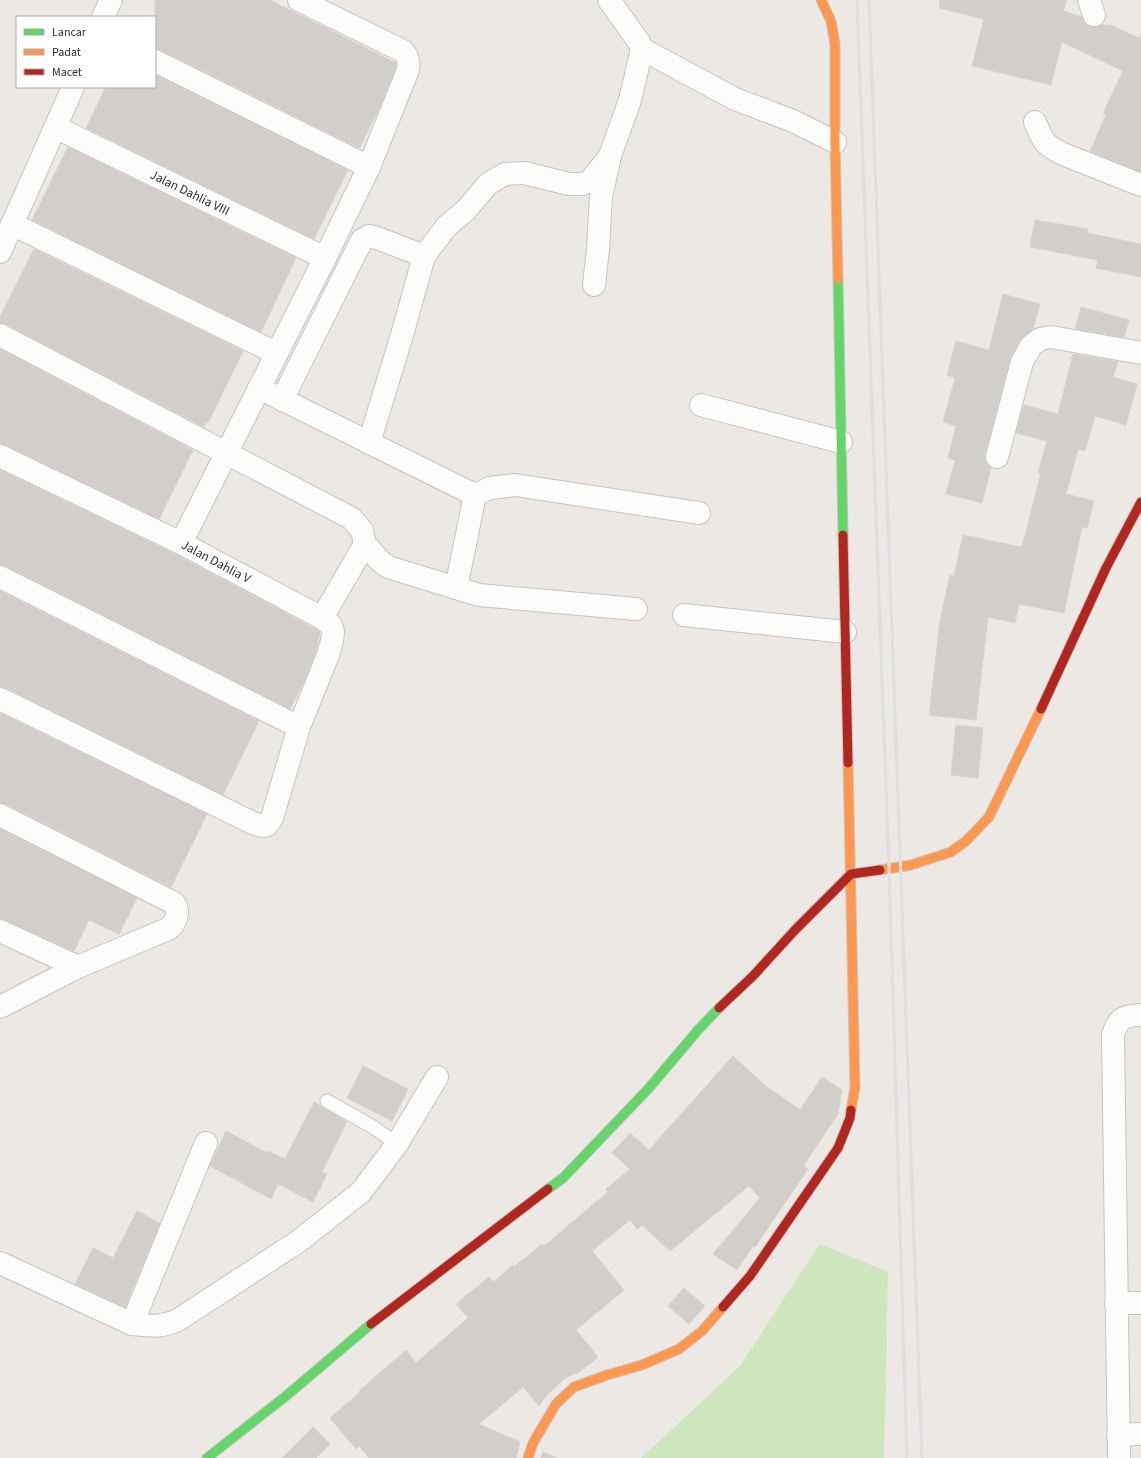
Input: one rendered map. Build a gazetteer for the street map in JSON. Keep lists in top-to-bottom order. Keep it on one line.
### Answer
{"streets":{"street":["Jalan Dahlia VIII","Jalan Dahlia V"]},"legend":["Lancar","Padat","Macet"]}
